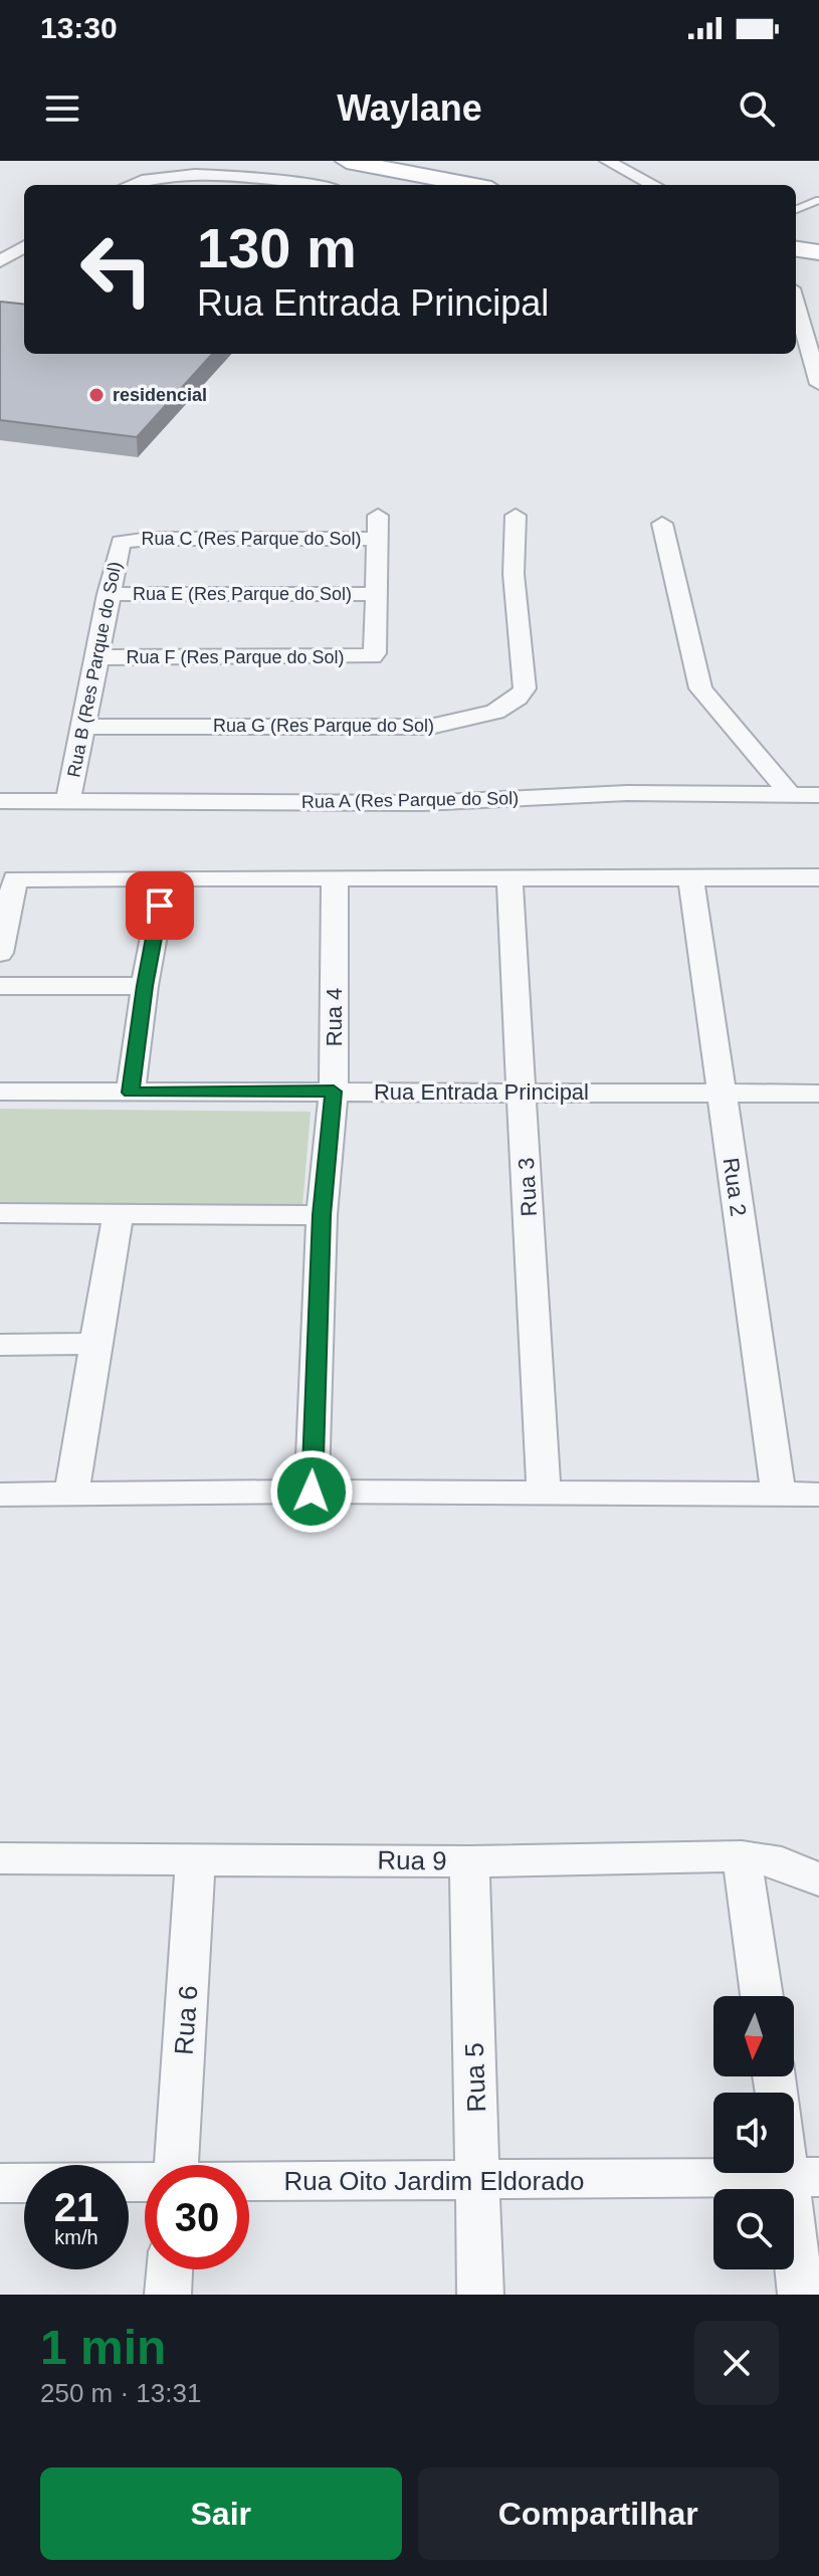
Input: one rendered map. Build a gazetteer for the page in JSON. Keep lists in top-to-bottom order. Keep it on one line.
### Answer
{"streets":{"street":["Rua C (Res Parque do Sol)","Rua E (Res Parque do Sol)","Rua F (Res Parque do Sol)","Rua B (Res Parque do Sol)","Rua G (Res Parque do Sol)","Rua A (Res Parque do Sol)","Rua 4","Rua Entrada Principal","Rua 3","Rua 2","Rua 9","Rua 6","Rua 5","Rua Oito Jardim Eldorado"]},"crossings":[["Rua C (Res Parque do Sol)","Rua B (Res Parque do Sol)"],["Rua E (Res Parque do Sol)","Rua F (Res Parque do Sol)"],["Rua E (Res Parque do Sol)","Rua B (Res Parque do Sol)"],["Rua F (Res Parque do Sol)","Rua B (Res Parque do Sol)"],["Rua B (Res Parque do Sol)","Rua G (Res Parque do Sol)"],["Rua B (Res Parque do Sol)","Rua A (Res Parque do Sol)"],["Rua 4","Rua Entrada Principal"],["Rua Entrada Principal","Rua 3"],["Rua Entrada Principal","Rua 2"],["Rua 9","Rua 6"],["Rua 9","Rua 5"],["Rua 5","Rua Oito Jardim Eldorado"]],"places":["residencial"],"north":"bottom","page":{"status":"13:30","header":"Waylane","turn":["130 m","Rua Entrada Principal"],"speed":"21 km/h","limit":"30","heading":["1 min","250 m · 13:31"],"buttons":["Sair","Compartilhar"]}}
